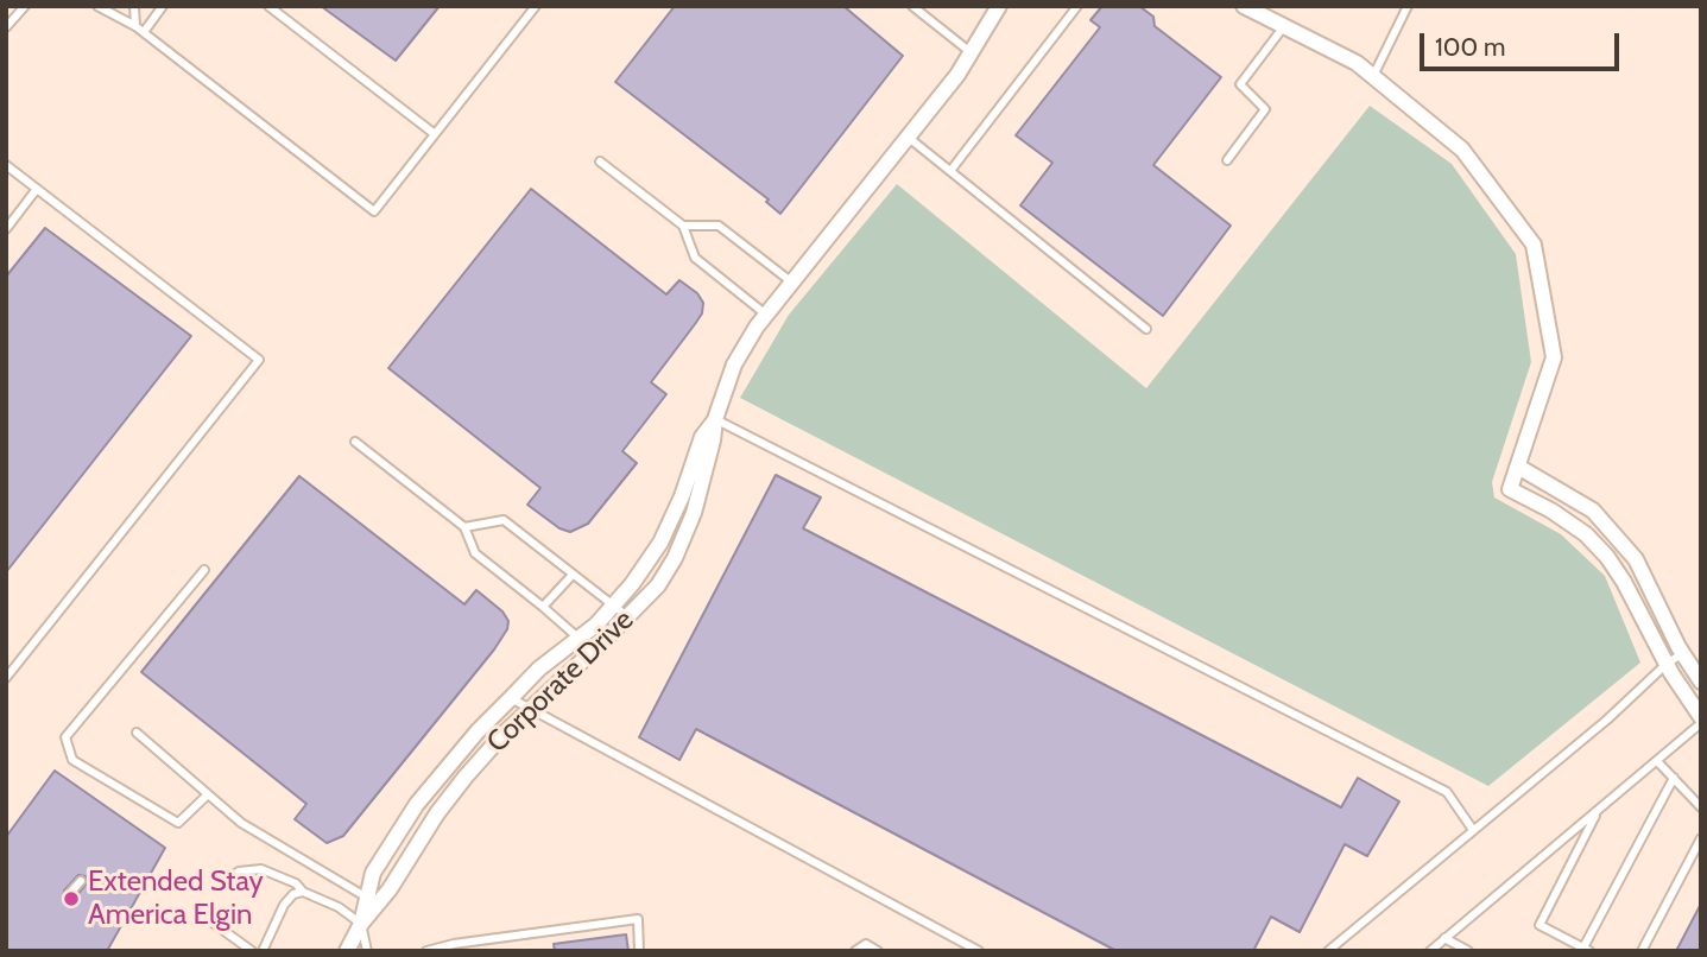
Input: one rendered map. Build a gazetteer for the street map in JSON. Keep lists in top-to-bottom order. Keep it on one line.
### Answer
{"streets":{"street":["Corporate Drive"]},"places":["Extended Stay America Elgin"],"scale_bar":"100 m"}
